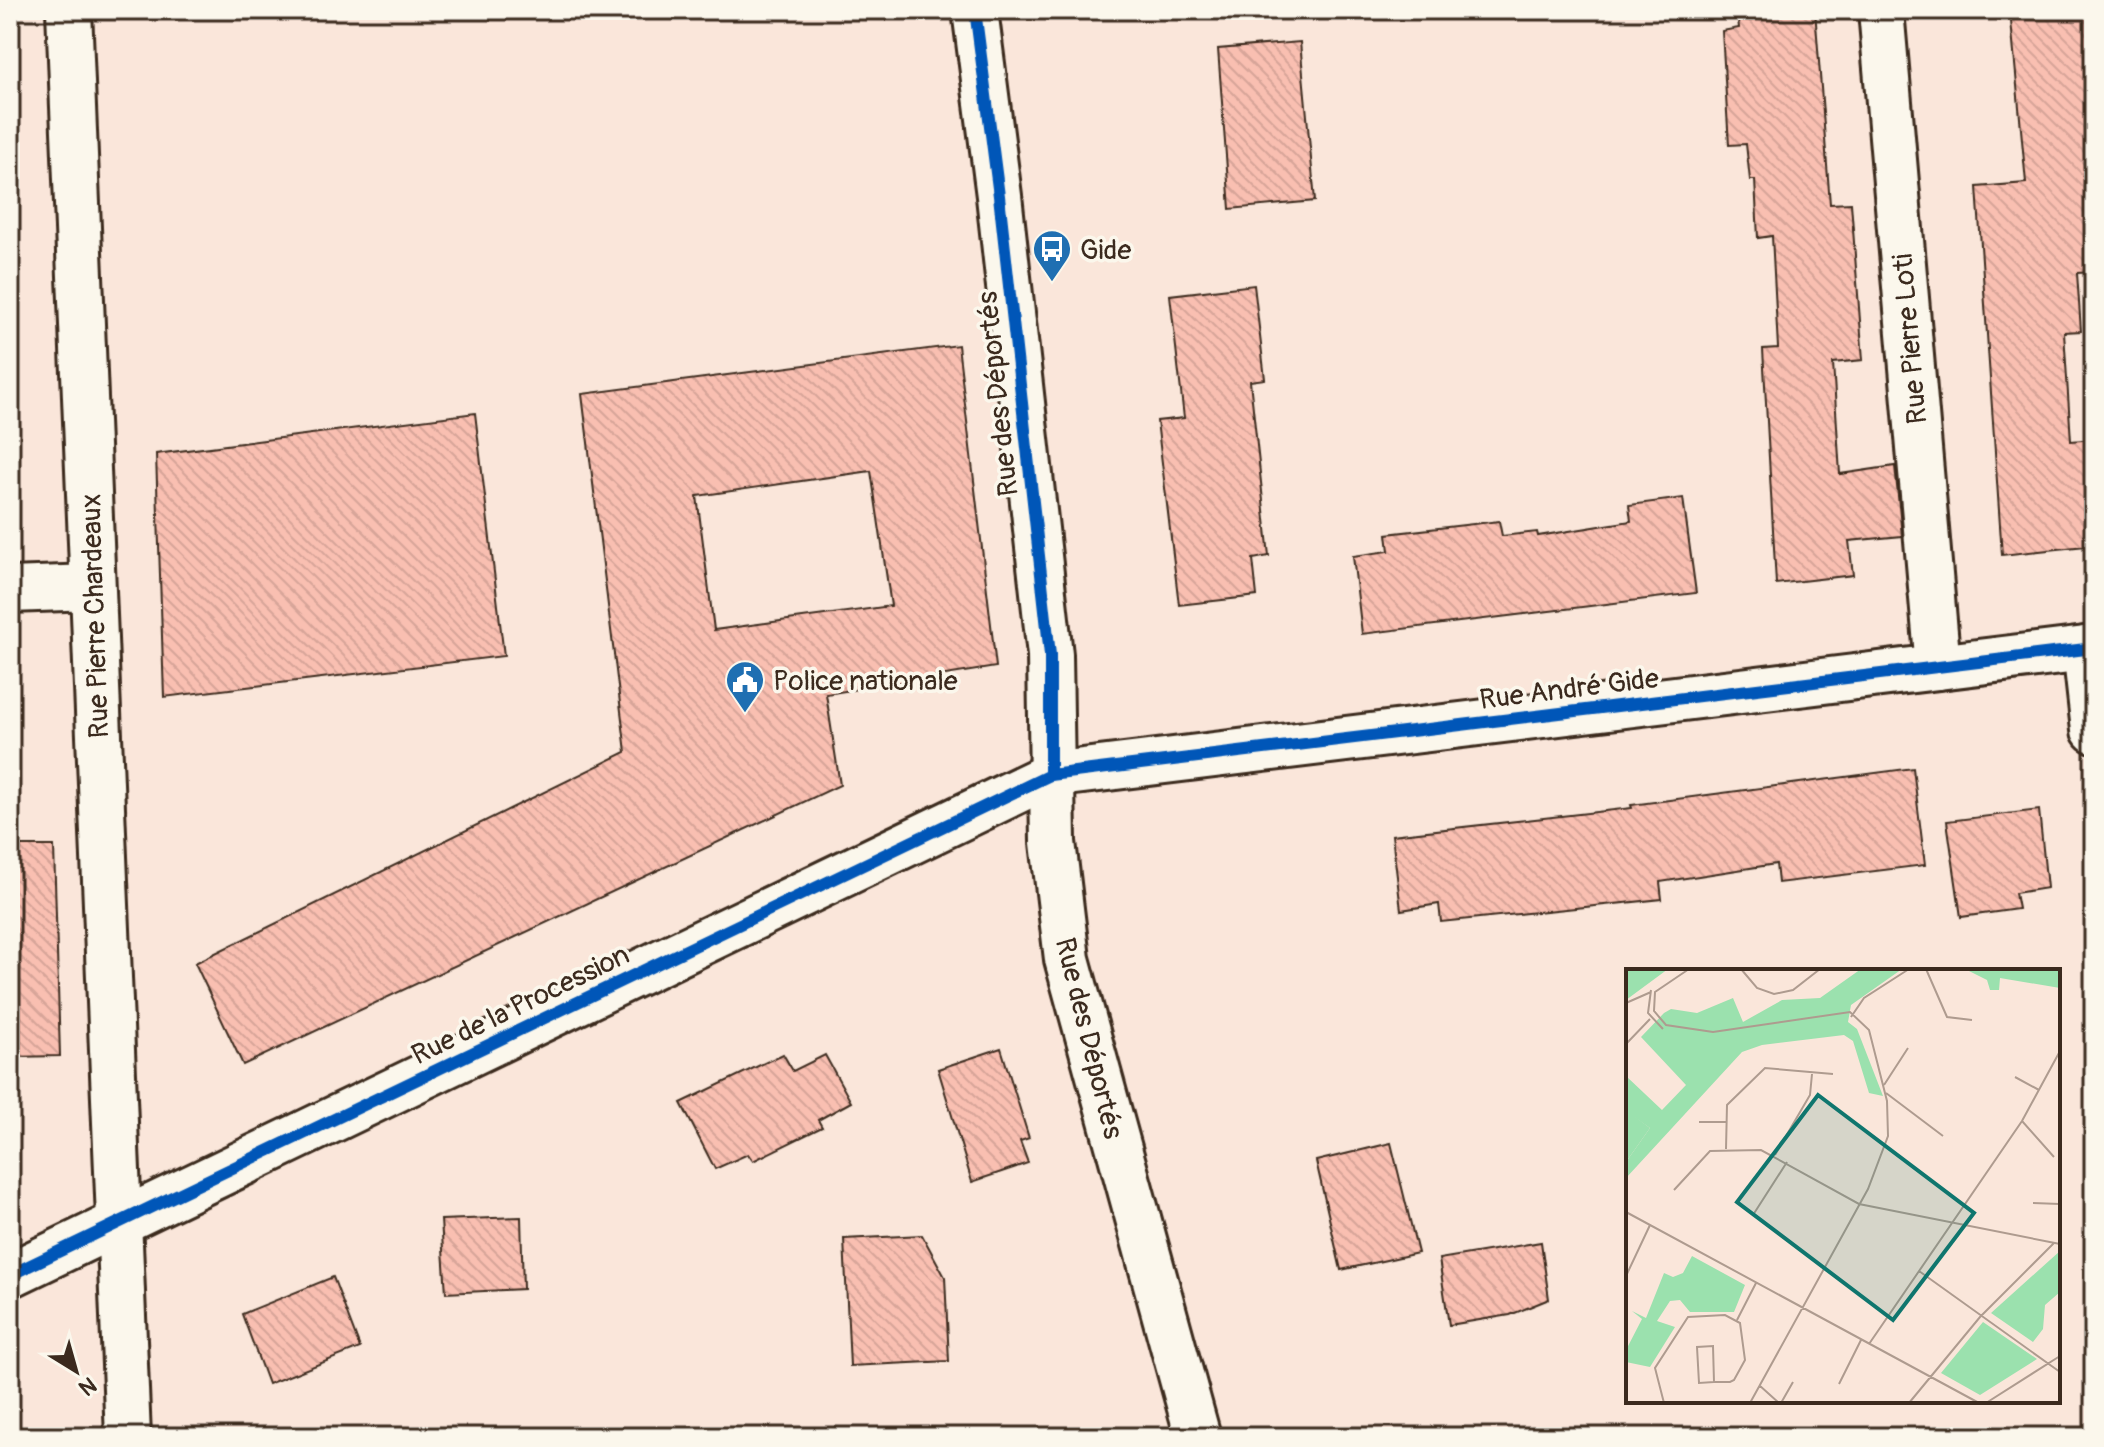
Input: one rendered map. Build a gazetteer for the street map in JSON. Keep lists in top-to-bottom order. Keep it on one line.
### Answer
{"streets":{"street":["Rue Pierre Loti","Rue des Déportés","Rue Pierre Chardeaux","Rue André Gide","Rue de la Procession"]},"crossings":[["Rue Pierre Loti","Rue André Gide"],["Rue des Déportés","Rue André Gide"],["Rue des Déportés","Rue de la Procession"],["Rue Pierre Chardeaux","Rue de la Procession"],["Rue André Gide","Rue de la Procession"]],"places":{"bus stop":["Gide"],"public building":["Police nationale"]},"north":"bottom right"}
